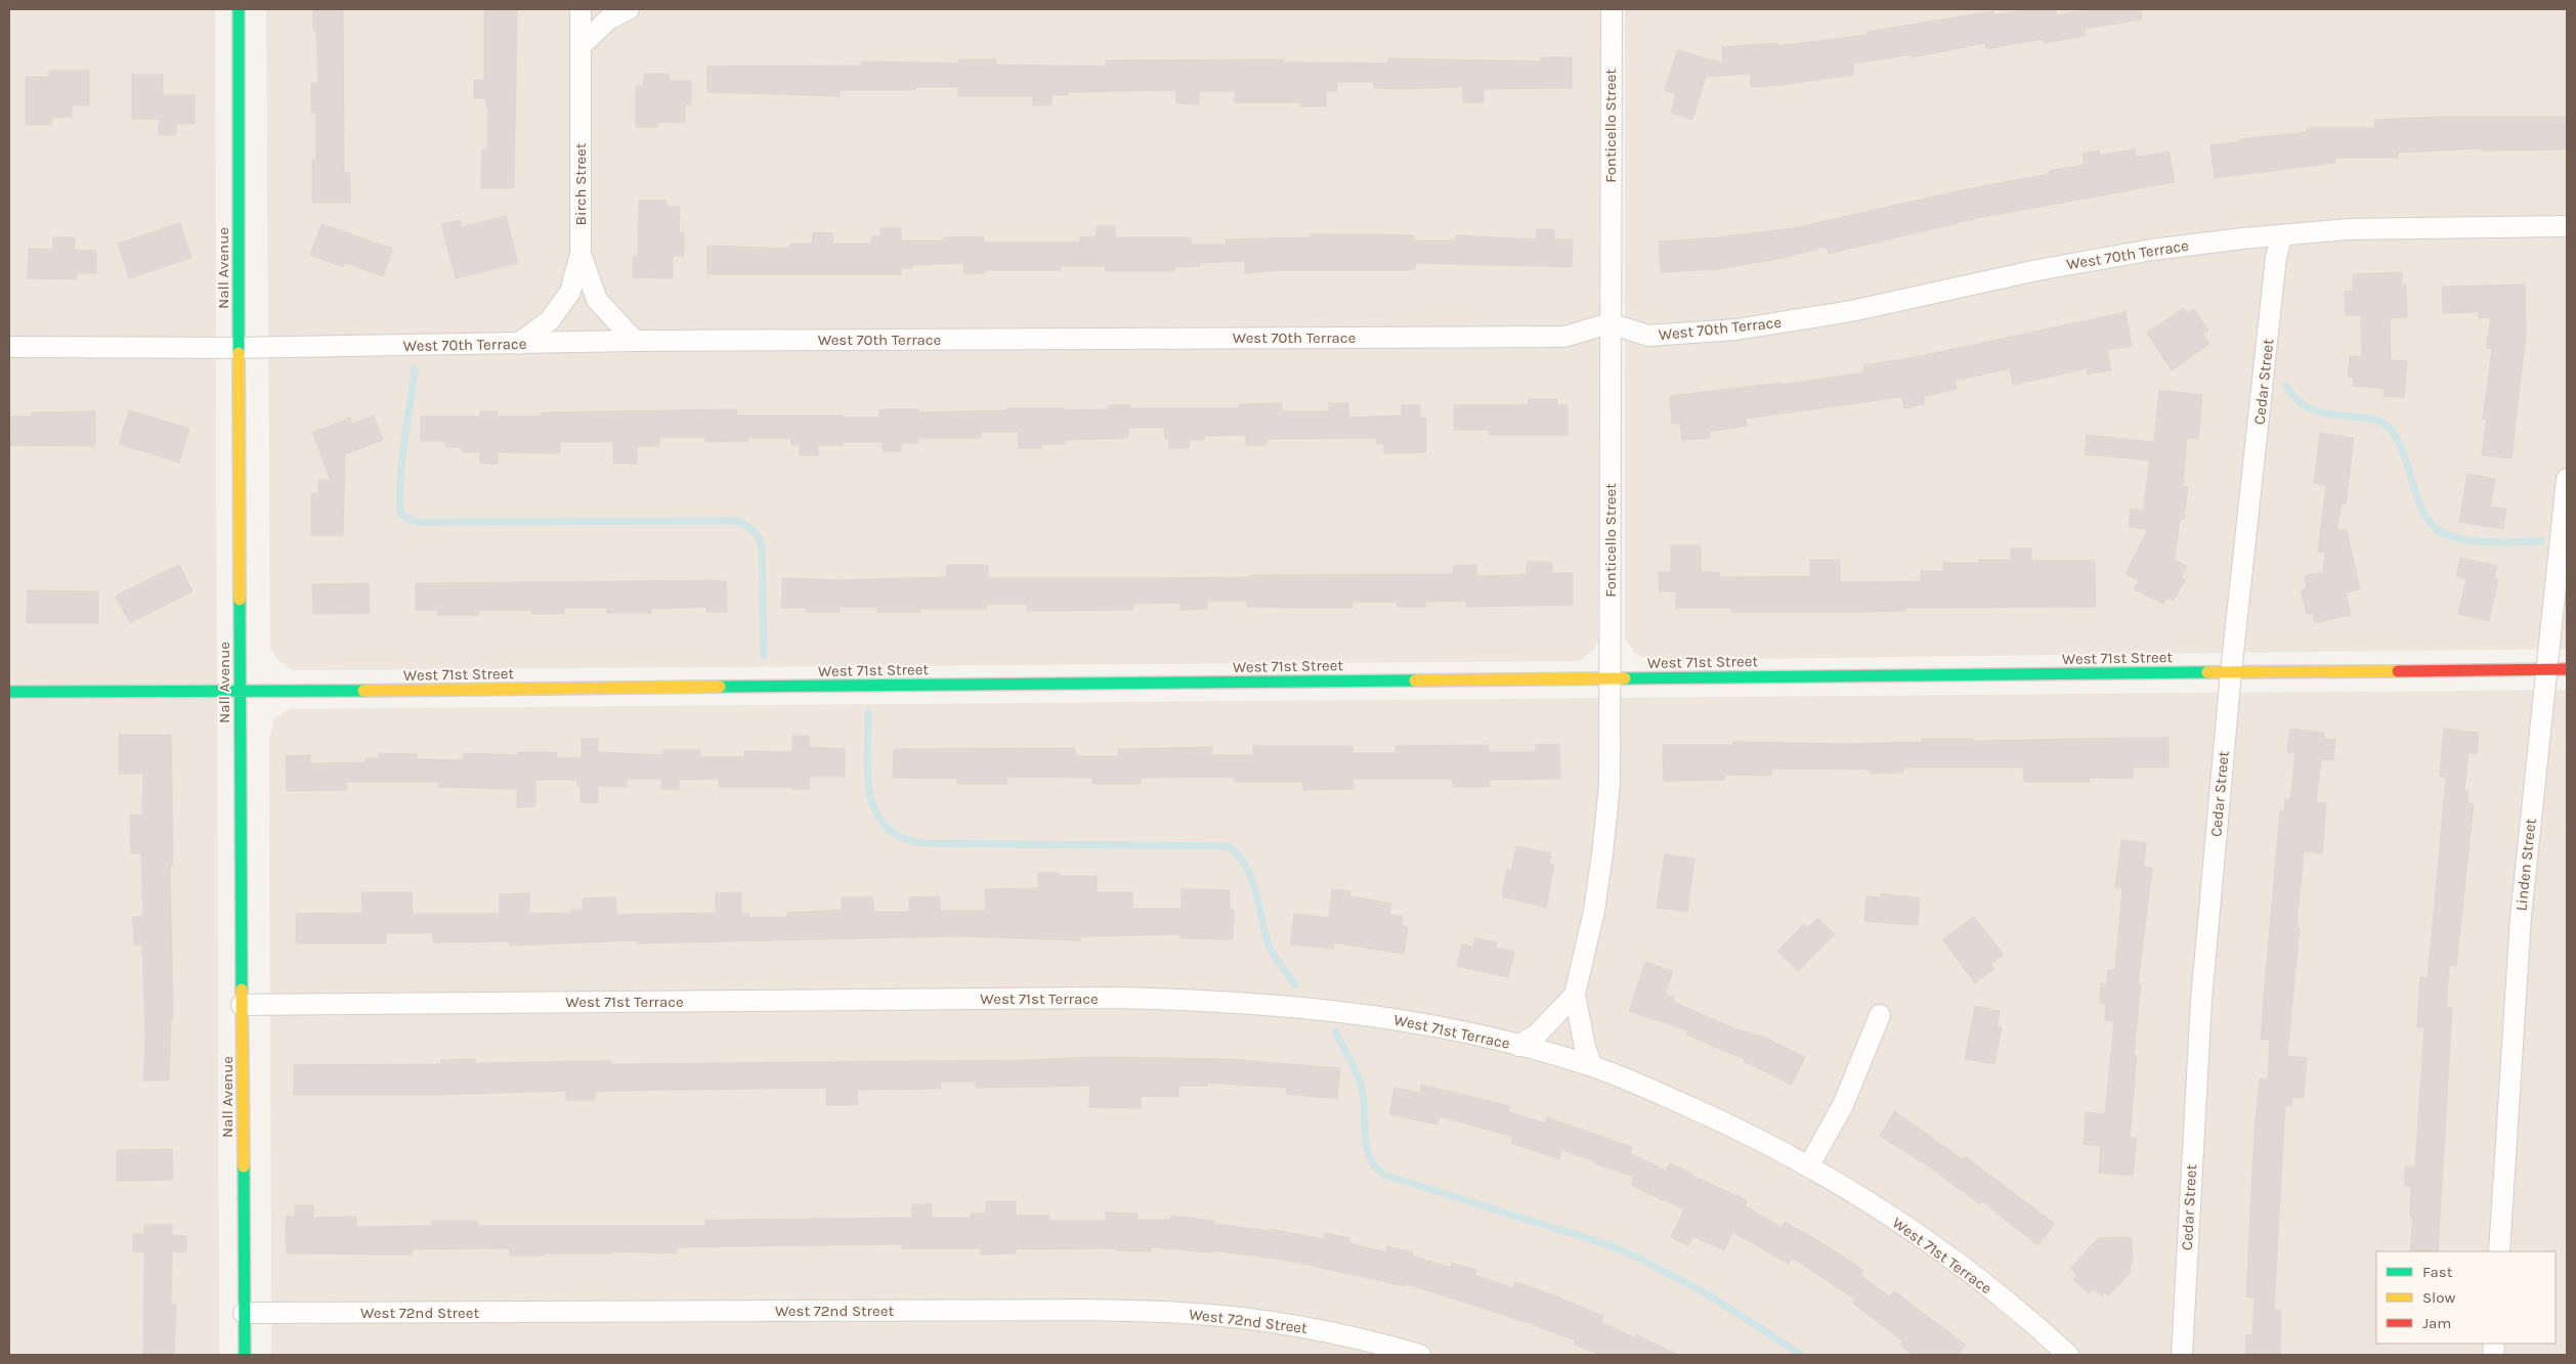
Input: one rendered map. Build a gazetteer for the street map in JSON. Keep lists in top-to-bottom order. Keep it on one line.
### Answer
{"streets":{"street":["Fonticello Street","Birch Street","West 70th Terrace","Nall Avenue","Cedar Street","West 71st Street","Linden Street","West 71st Terrace","West 72nd Street"]},"crossings":[["Fonticello Street","West 70th Terrace"],["Fonticello Street","West 71st Street"],["Fonticello Street","West 71st Terrace"],["Birch Street","West 70th Terrace"],["West 70th Terrace","Nall Avenue"],["West 70th Terrace","Cedar Street"],["Nall Avenue","West 71st Street"],["Nall Avenue","West 71st Terrace"],["Nall Avenue","West 72nd Street"],["Cedar Street","West 71st Street"],["West 71st Street","Linden Street"]],"legend":["Fast","Slow","Jam"]}
